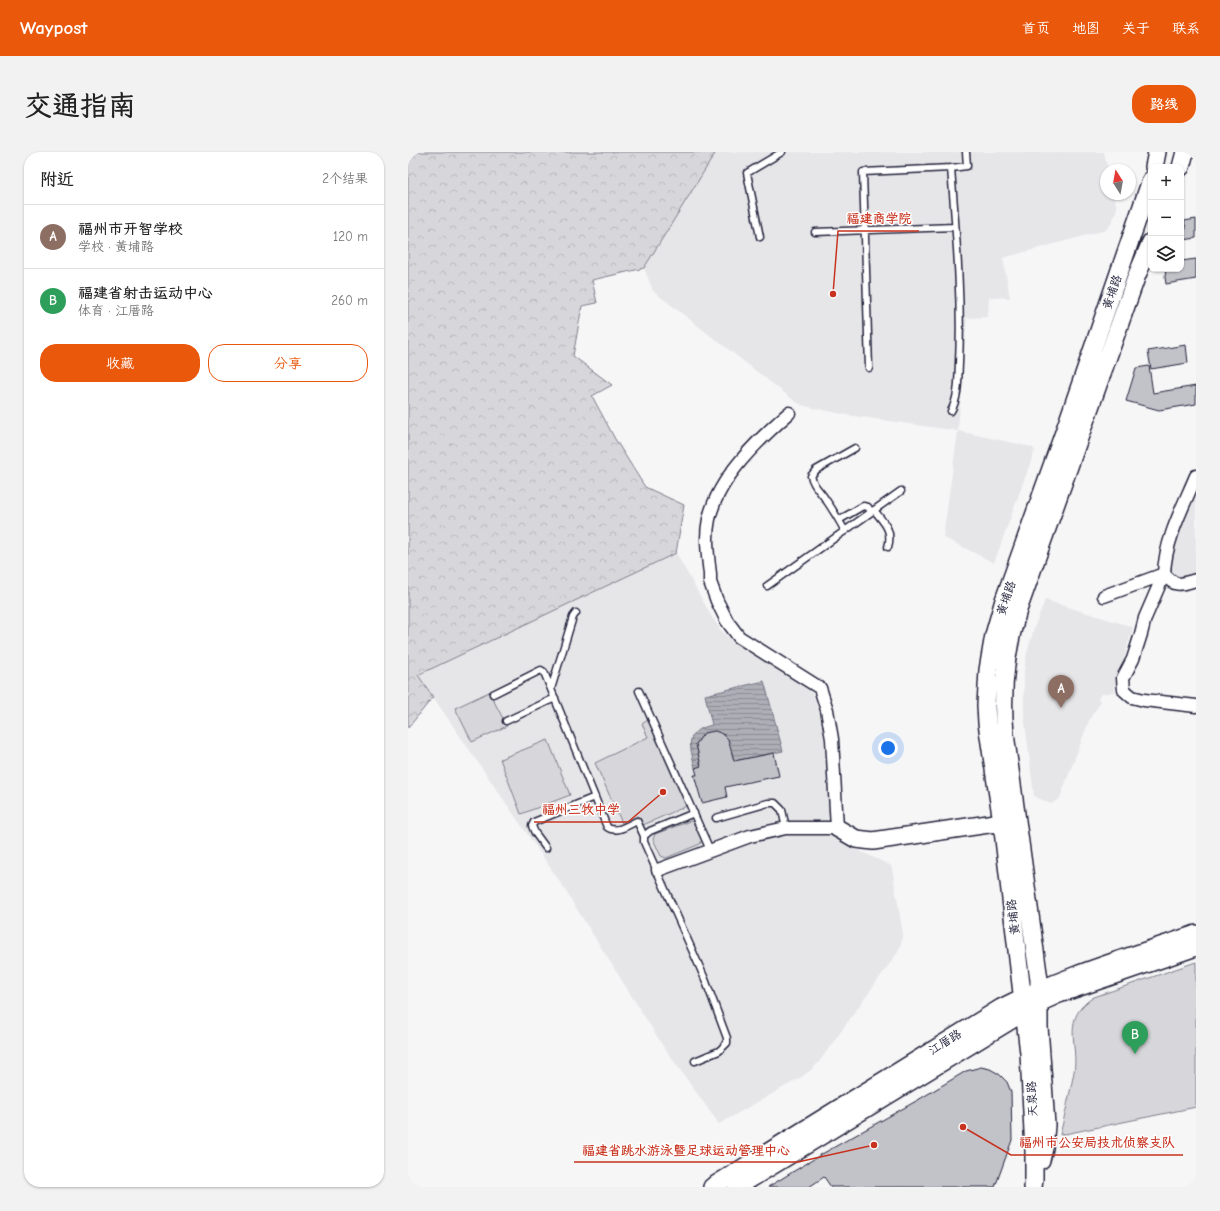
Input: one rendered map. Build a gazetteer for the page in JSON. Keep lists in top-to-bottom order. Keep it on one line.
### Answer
{"streets":{"main road":["黄埔路","江厝路"]},"crossings":[["黄埔路","江厝路"]],"places":["福建商学院","福州三牧中学","福州市公安局技术侦察支队","福建省跳水游泳暨足球运动管理中心"],"north":"top","page":{"header":"Waypost","nav":["首页","地图","关于","联系"],"buttons":["路线",["收藏","分享"]],"title":"交通指南","heading":["附近","2个结果"],"map_buttons":["+","−"],"list":[{"mark":"A","name":"福州市开智学校","note":"学校 · 黄埔路","value":"120 m"},{"mark":"B","name":"福建省射击运动中心","note":"体育 · 江厝路","value":"260 m"}],"pins":["A","B"]}}
